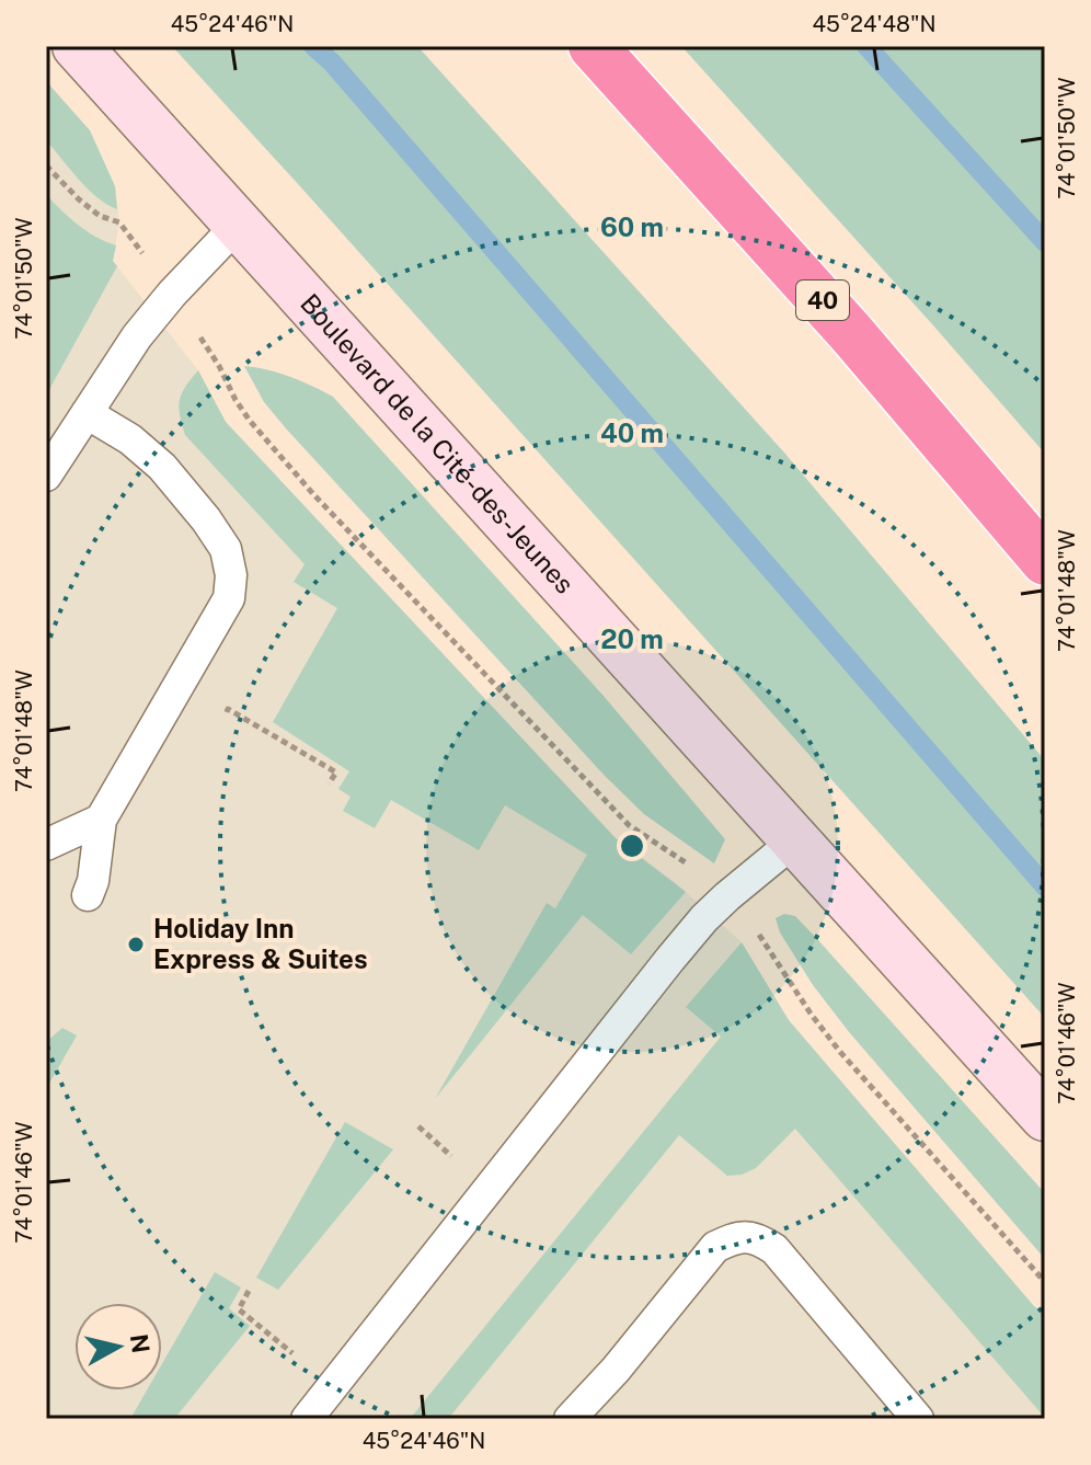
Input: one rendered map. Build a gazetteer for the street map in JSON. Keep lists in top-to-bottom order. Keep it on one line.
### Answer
{"streets":{"highway":["40"],"street":["Boulevard de la Cité-des-Jeunes"]},"places":["Holiday Inn Express & Suites"],"north":"right","coordinates":["45°24'46\"N","45°24'48\"N","74°01'50\"W","74°01'48\"W","74°01'46\"W"],"rings":["60 m","40 m","20 m"]}
